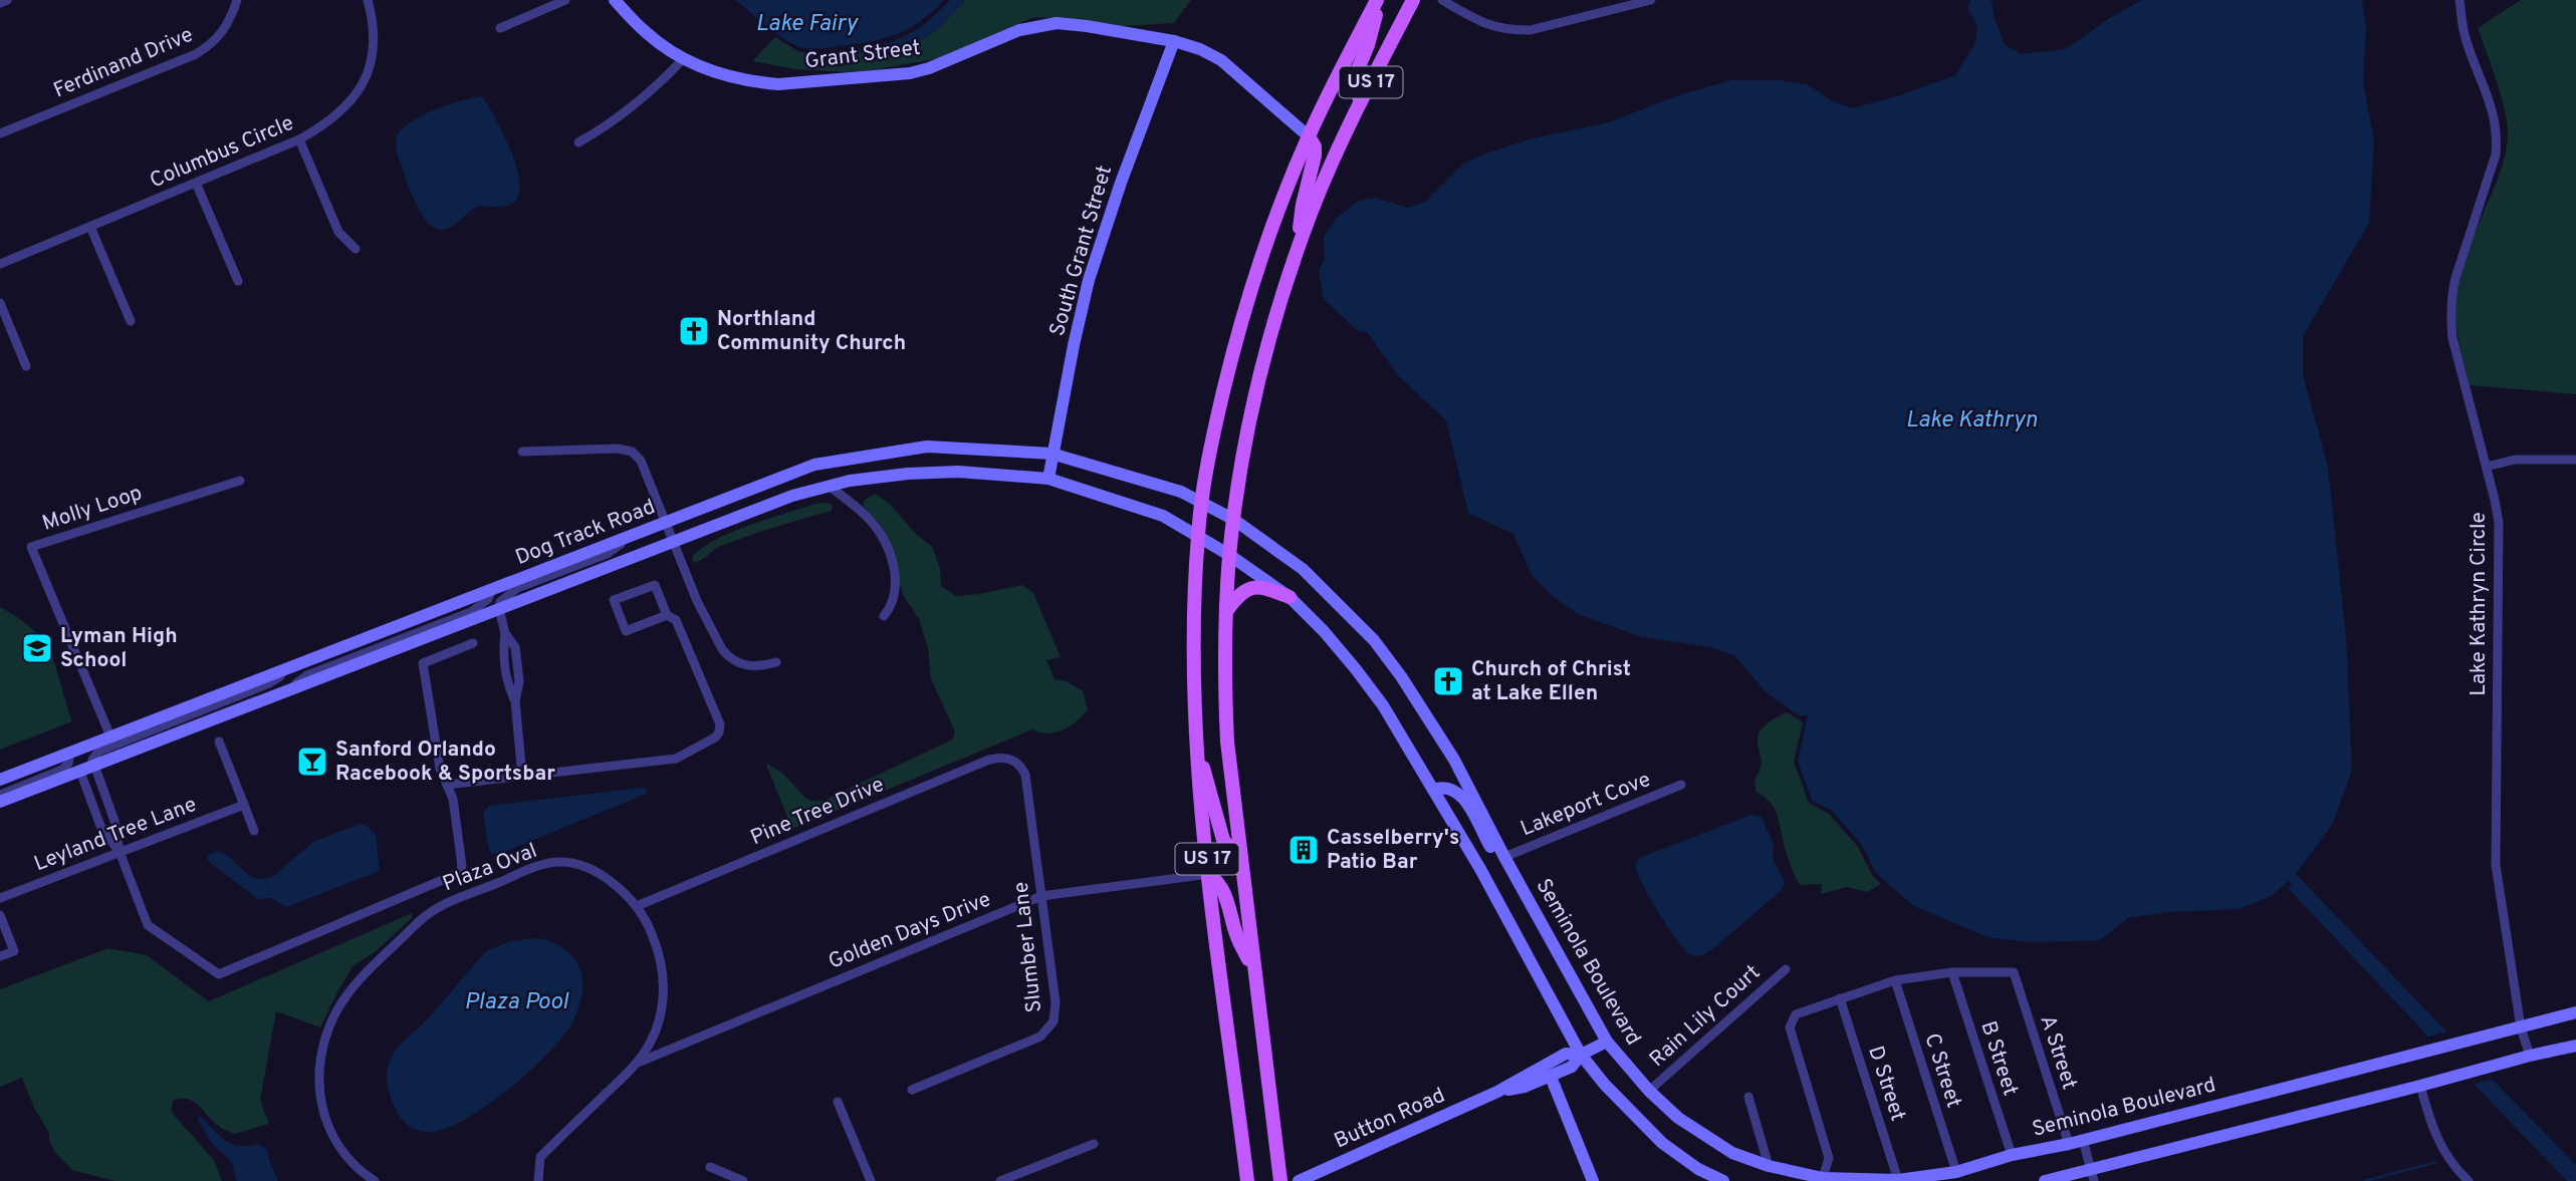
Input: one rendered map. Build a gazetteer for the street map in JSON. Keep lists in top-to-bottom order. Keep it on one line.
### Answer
{"streets":{"main road":["Grant Street","US 17","South Grant Street","Dog Track Road","Seminola Boulevard","Button Road"],"street":["Ferdinand Drive","Columbus Circle","Molly Loop","Lake Kathryn Circle","Lakeport Cove","Pine Tree Drive","Leyland Tree Lane","Plaza Oval","Golden Days Drive","Slumber Lane","Rain Lily Court","A Street","B Street","C Street","D Street"]},"crossings":[["Grant Street","US 17"],["Grant Street","South Grant Street"],["US 17","Dog Track Road"],["US 17","Golden Days Drive"],["US 17","Seminola Boulevard"],["South Grant Street","Dog Track Road"],["Molly Loop","Dog Track Road"],["Dog Track Road","Seminola Boulevard"],["Lake Kathryn Circle","Seminola Boulevard"],["Lakeport Cove","Seminola Boulevard"],["Pine Tree Drive","Plaza Oval"],["Pine Tree Drive","Slumber Lane"],["Plaza Oval","Golden Days Drive"],["Golden Days Drive","Slumber Lane"],["Seminola Boulevard","Rain Lily Court"],["Seminola Boulevard","A Street"],["Seminola Boulevard","B Street"],["Seminola Boulevard","C Street"],["Seminola Boulevard","D Street"],["Seminola Boulevard","Button Road"],["A Street","B Street"]],"water":["Lake Fairy","Lake Kathryn","Plaza Pool"],"places":{"church":["Northland Community Church","Church of Christ at Lake Ellen"],"school or university":["Lyman High School"],"bar":["Sanford Orlando Racebook & Sportsbar"],"building":["Casselberry's Patio Bar"]}}
